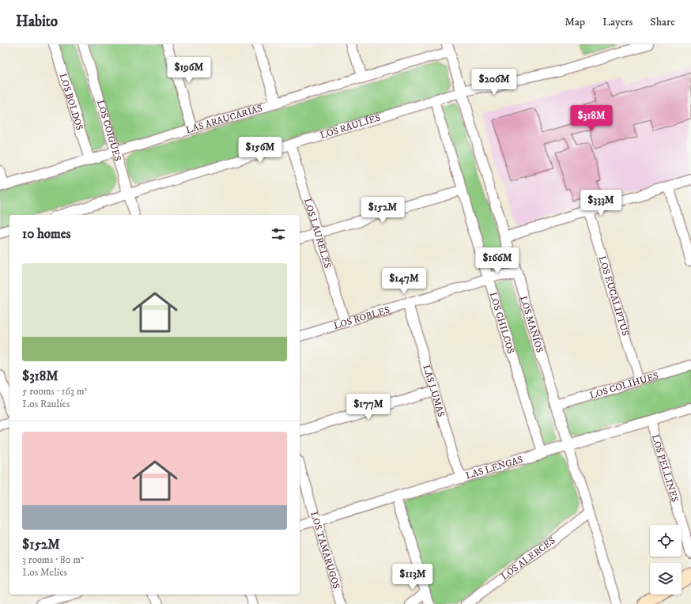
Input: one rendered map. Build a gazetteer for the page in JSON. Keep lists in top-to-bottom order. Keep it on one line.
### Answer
{"streets":{"street":["LOS BOLDOS","LAS ARAUCARIAS","LOS RAULÍES","LOS COIGÜES","LOS LAURELES","LOS EUCALIPTUS","LOS ROBLES","LOS CHILCOS","LOS MAÑÍOS","LOS COLIHUES","LAS LUMAS","LAS LENGAS","LOS PELLINES","LOS TAMARUGOS","LOS ALERCES"]},"crossings":[["LOS BOLDOS","LAS ARAUCARIAS"],["LAS ARAUCARIAS","LOS COIGÜES"],["LAS ARAUCARIAS","LOS MAÑÍOS"],["LOS RAULÍES","LOS COIGÜES"],["LOS RAULÍES","LOS LAURELES"],["LOS RAULÍES","LOS CHILCOS"],["LOS RAULÍES","LOS MAÑÍOS"],["LOS LAURELES","LOS ROBLES"],["LOS EUCALIPTUS","LOS COLIHUES"],["LOS ROBLES","LOS CHILCOS"],["LOS ROBLES","LOS MAÑÍOS"],["LOS ROBLES","LAS LUMAS"],["LOS CHILCOS","LAS LENGAS"],["LOS MAÑÍOS","LOS COLIHUES"],["LOS MAÑÍOS","LAS LENGAS"],["LOS MAÑÍOS","LOS ALERCES"],["LAS LUMAS","LAS LENGAS"],["LAS LENGAS","LOS PELLINES"],["LAS LENGAS","LOS TAMARUGOS"]],"page":{"header":"Habito","nav":["Map","Layers","Share"],"price":["$196M","$206M","$318M","$156M","$333M","$152M","$166M","$147M","$177M","$113M"],"heading":"10 homes","list":[{"name":"$318M","note":"5 rooms · 163 m² · Los Raulíes"},{"name":"$152M","note":"3 rooms · 80 m² · Los Melies"}]}}
